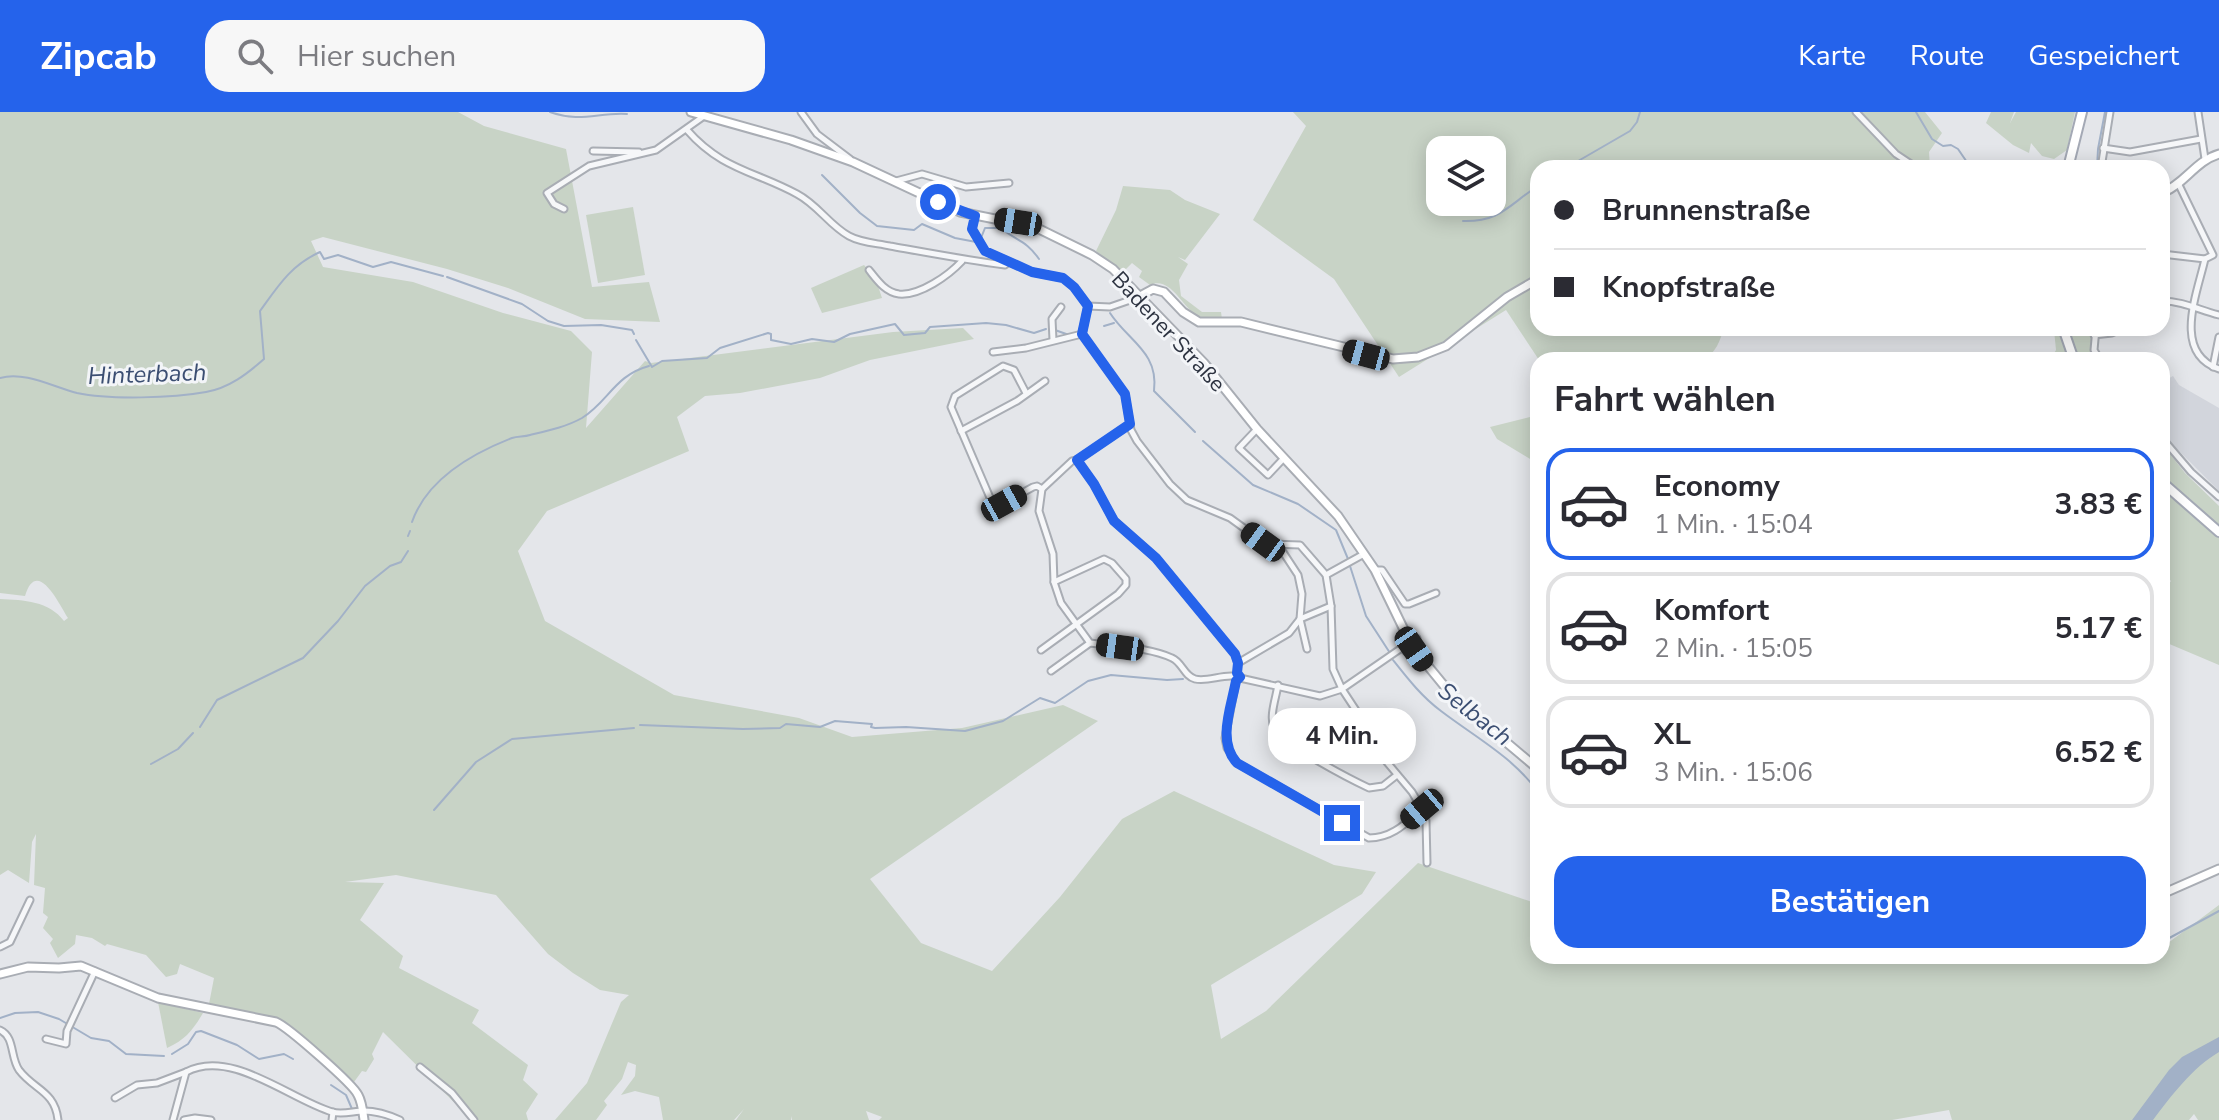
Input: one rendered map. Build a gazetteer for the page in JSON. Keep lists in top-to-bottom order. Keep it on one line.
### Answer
{"streets":{"main road":["Badener Straße"]},"water":["Hinterbach","Selbach"],"page":{"header":"Zipcab","search":"Hier suchen","nav":["Karte","Route","Gespeichert"],"banner":["Brunnenstraße","Knopfstraße"],"heading":"Fahrt wählen","list":[{"name":"Economy","note":"1 Min. · 15:04","value":"3.83 €"},{"name":"Komfort","note":"2 Min. · 15:05","value":"5.17 €"},{"name":"XL","note":"3 Min. · 15:06","value":"6.52 €"}],"bubble":"4 Min.","buttons":"Bestätigen"}}
